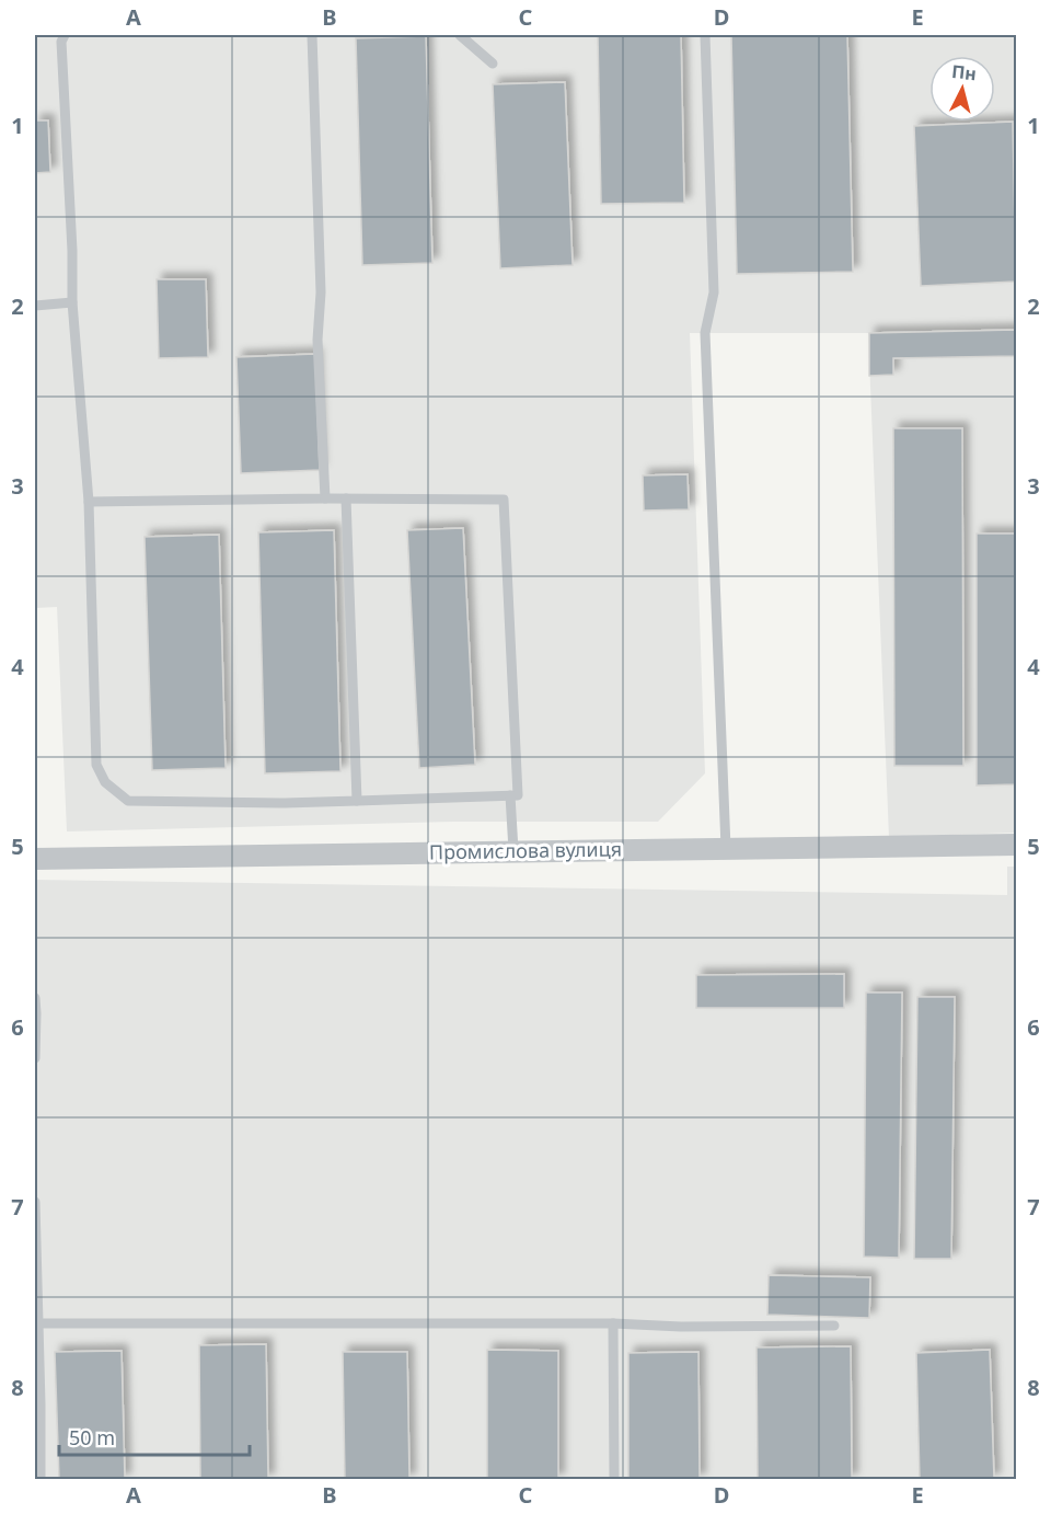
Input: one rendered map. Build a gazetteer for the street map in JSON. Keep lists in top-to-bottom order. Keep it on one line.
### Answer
{"streets":{"street":["Промислова вулиця"]},"scale_bar":"50 m","north":"top","grid":{"columns":["A","B","C","D","E"],"rows":["1","2","3","4","5","6","7","8"]}}
